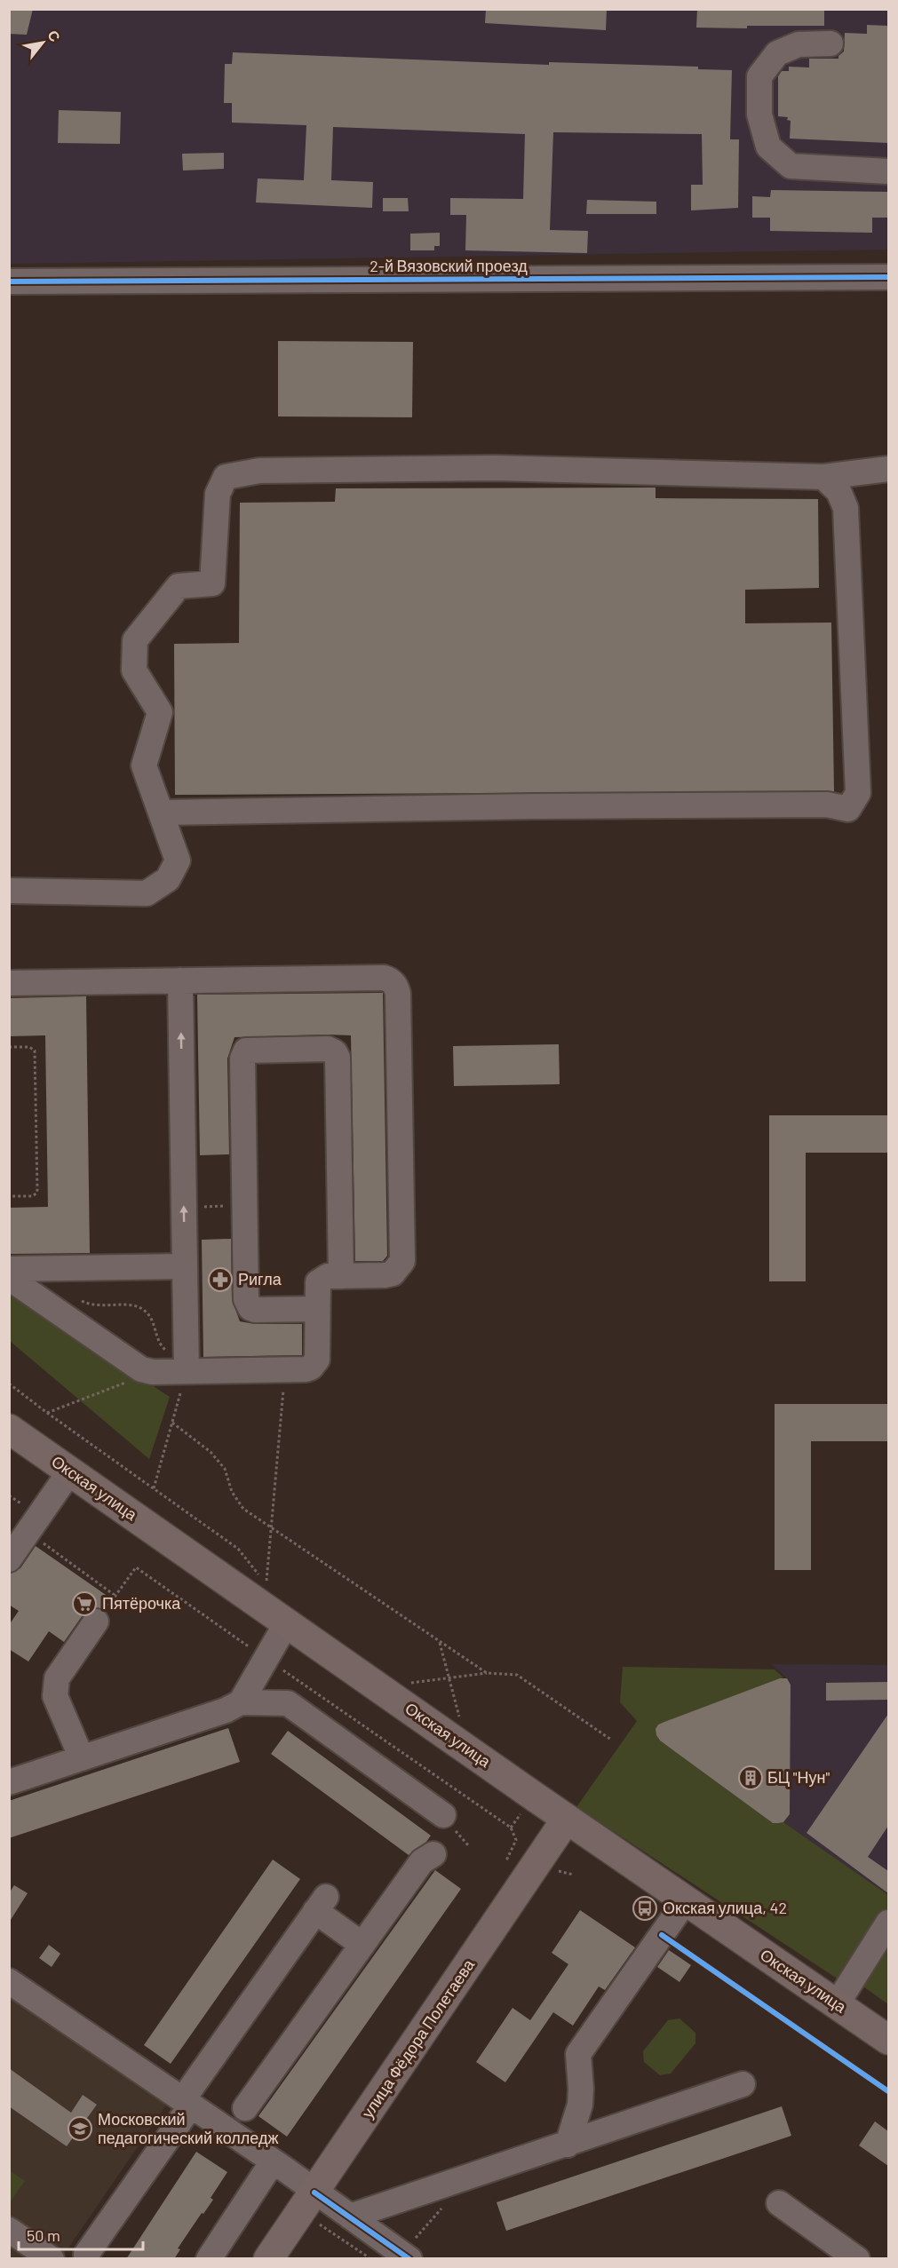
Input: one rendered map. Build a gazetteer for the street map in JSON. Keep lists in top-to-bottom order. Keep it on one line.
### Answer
{"streets":{"main road":["Окская улица","улица Фёдора Полетаева"],"street":["2-й Вязовский проезд"]},"crossings":[["Окская улица","улица Фёдора Полетаева"]],"places":{"pharmacy":["Ригла"],"supermarket":["Пятёрочка"],"building":["БЦ \"Нун\""],"bus stop":["Окская улица, 42"],"school or university":["Московский педагогический колледж"]},"scale_bar":"50 m","north":"top right"}
